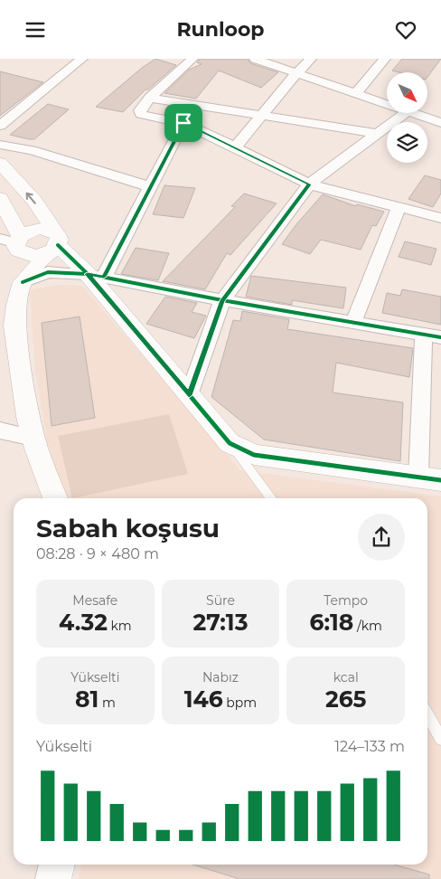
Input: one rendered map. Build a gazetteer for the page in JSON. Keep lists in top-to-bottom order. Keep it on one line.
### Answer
{"north":"bottom right","page":{"header":"Runloop","heading":["Sabah koşusu","08:28 · 9 × 480 m"],"stats":[["Mesafe","4.32 km"],["Süre","27:13"],["Tempo","6:18 /km"],["Yükselti","81 m"],["Nabız","146 bpm"],["kcal","265"]],"chart":["Yükselti","124–133 m"]}}
